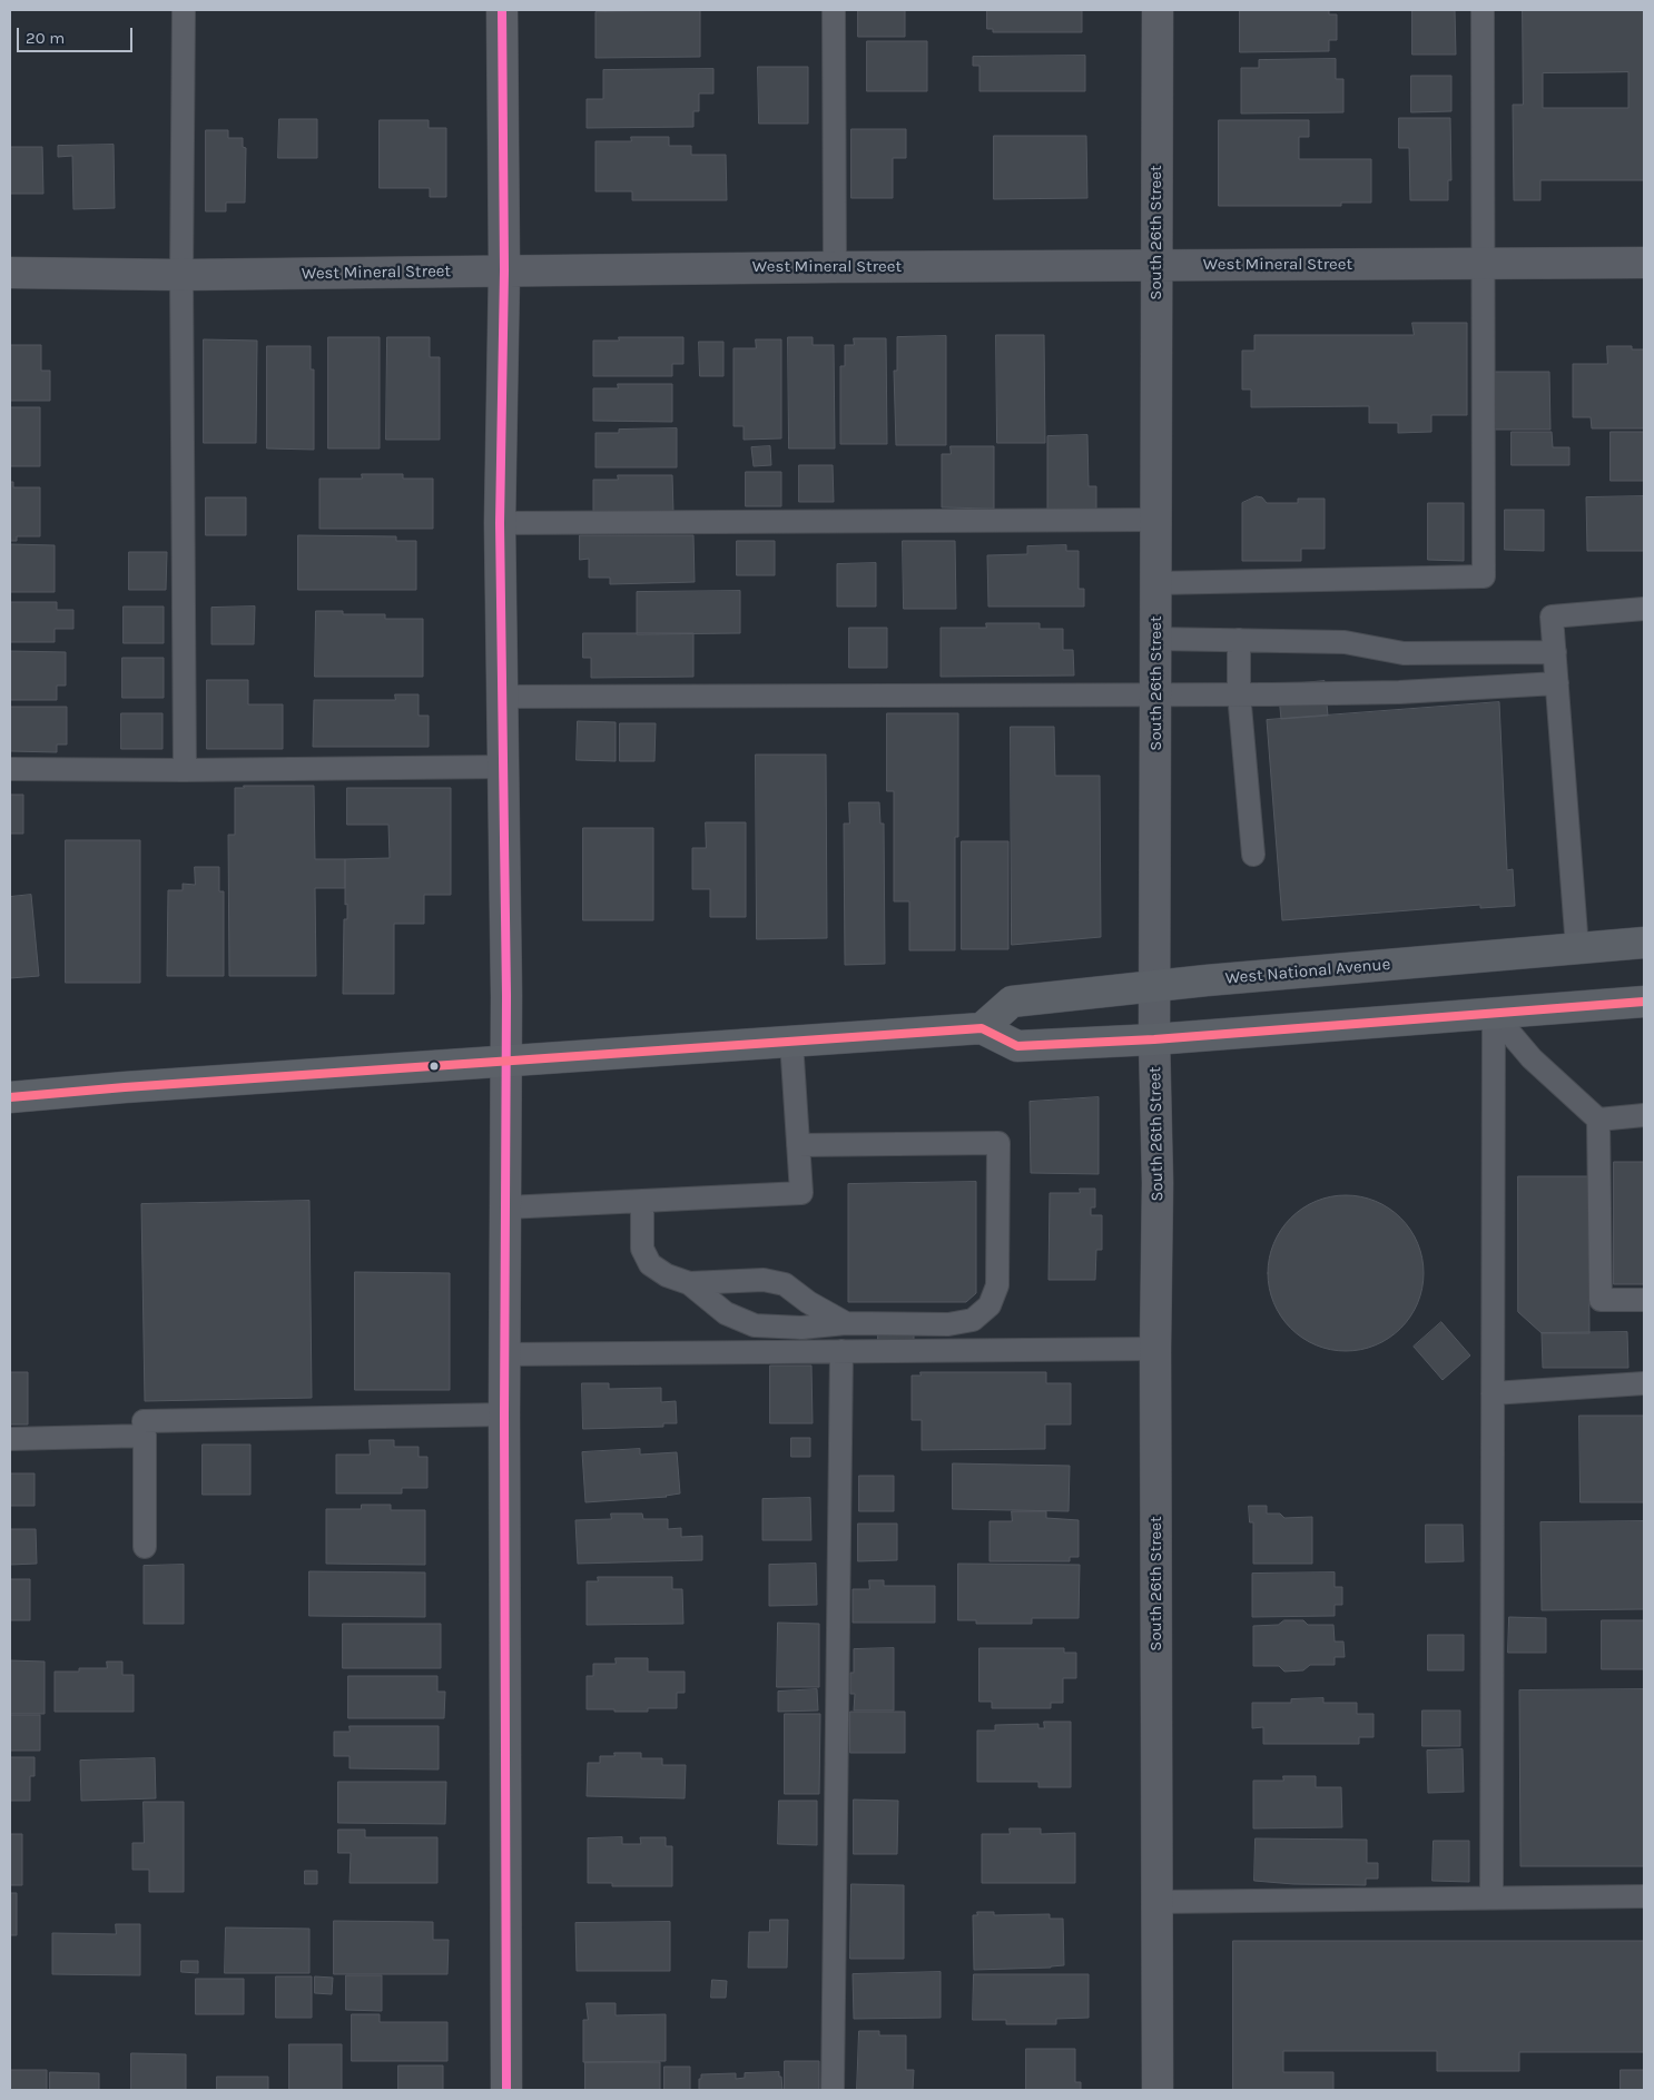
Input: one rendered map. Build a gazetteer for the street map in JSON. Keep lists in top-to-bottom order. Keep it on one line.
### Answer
{"streets":{"main road":["West National Avenue"],"street":["South 26th Street","West Mineral Street"]},"crossings":[["South 26th Street","West Mineral Street"],["South 26th Street","West National Avenue"]],"scale_bar":"20 m"}
